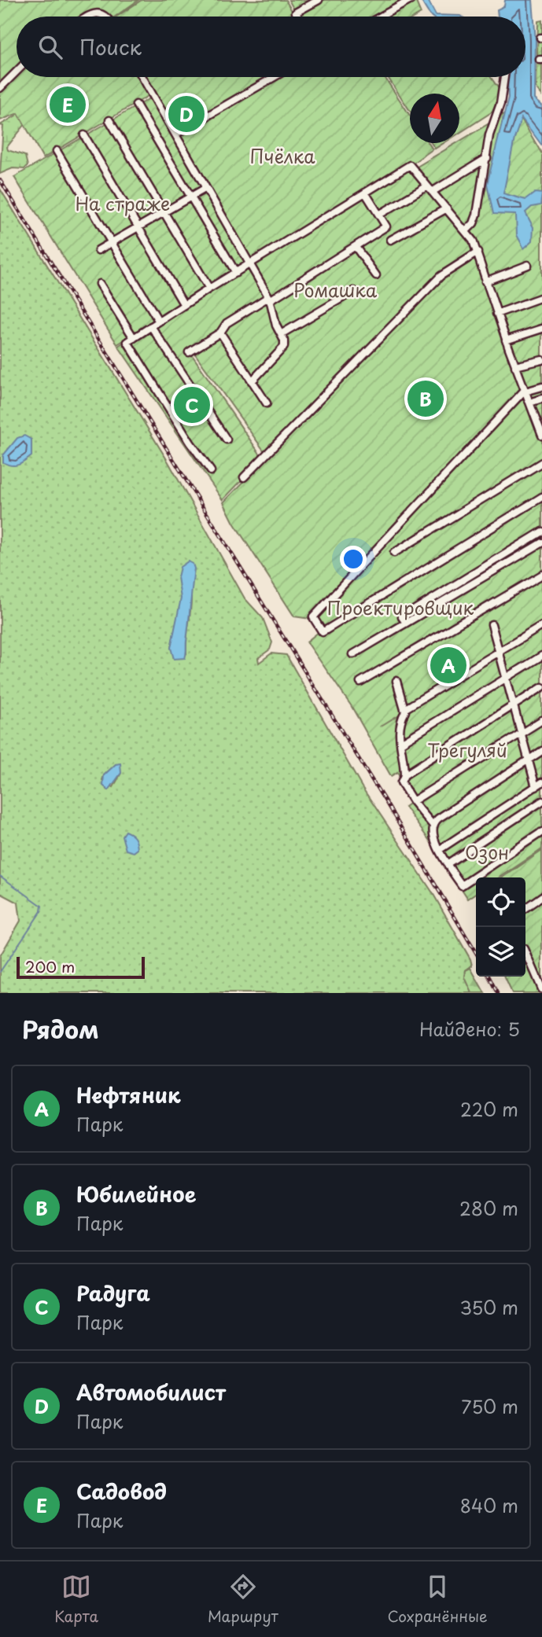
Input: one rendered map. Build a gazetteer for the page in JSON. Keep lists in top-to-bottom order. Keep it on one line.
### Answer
{"parks":["Пчёлка","На страже","Ромашка","Проектировщик","Трегуляй","Озон"],"scale_bar":"200 m","north":"top","page":{"search":"Поиск","pins":["E","D","B","C","A"],"scale":"200 m","heading":["Рядом","Найдено: 5"],"list":[{"mark":"A","name":"Нефтяник","note":"Парк","value":"220 m"},{"mark":"B","name":"Юбилейное","note":"Парк","value":"280 m"},{"mark":"C","name":"Радуга","note":"Парк","value":"350 m"},{"mark":"D","name":"Автомобилист","note":"Парк","value":"750 m"},{"mark":"E","name":"Садовод","note":"Парк","value":"840 m"}],"nav":["Карта","Маршрут","Сохранённые"]}}
